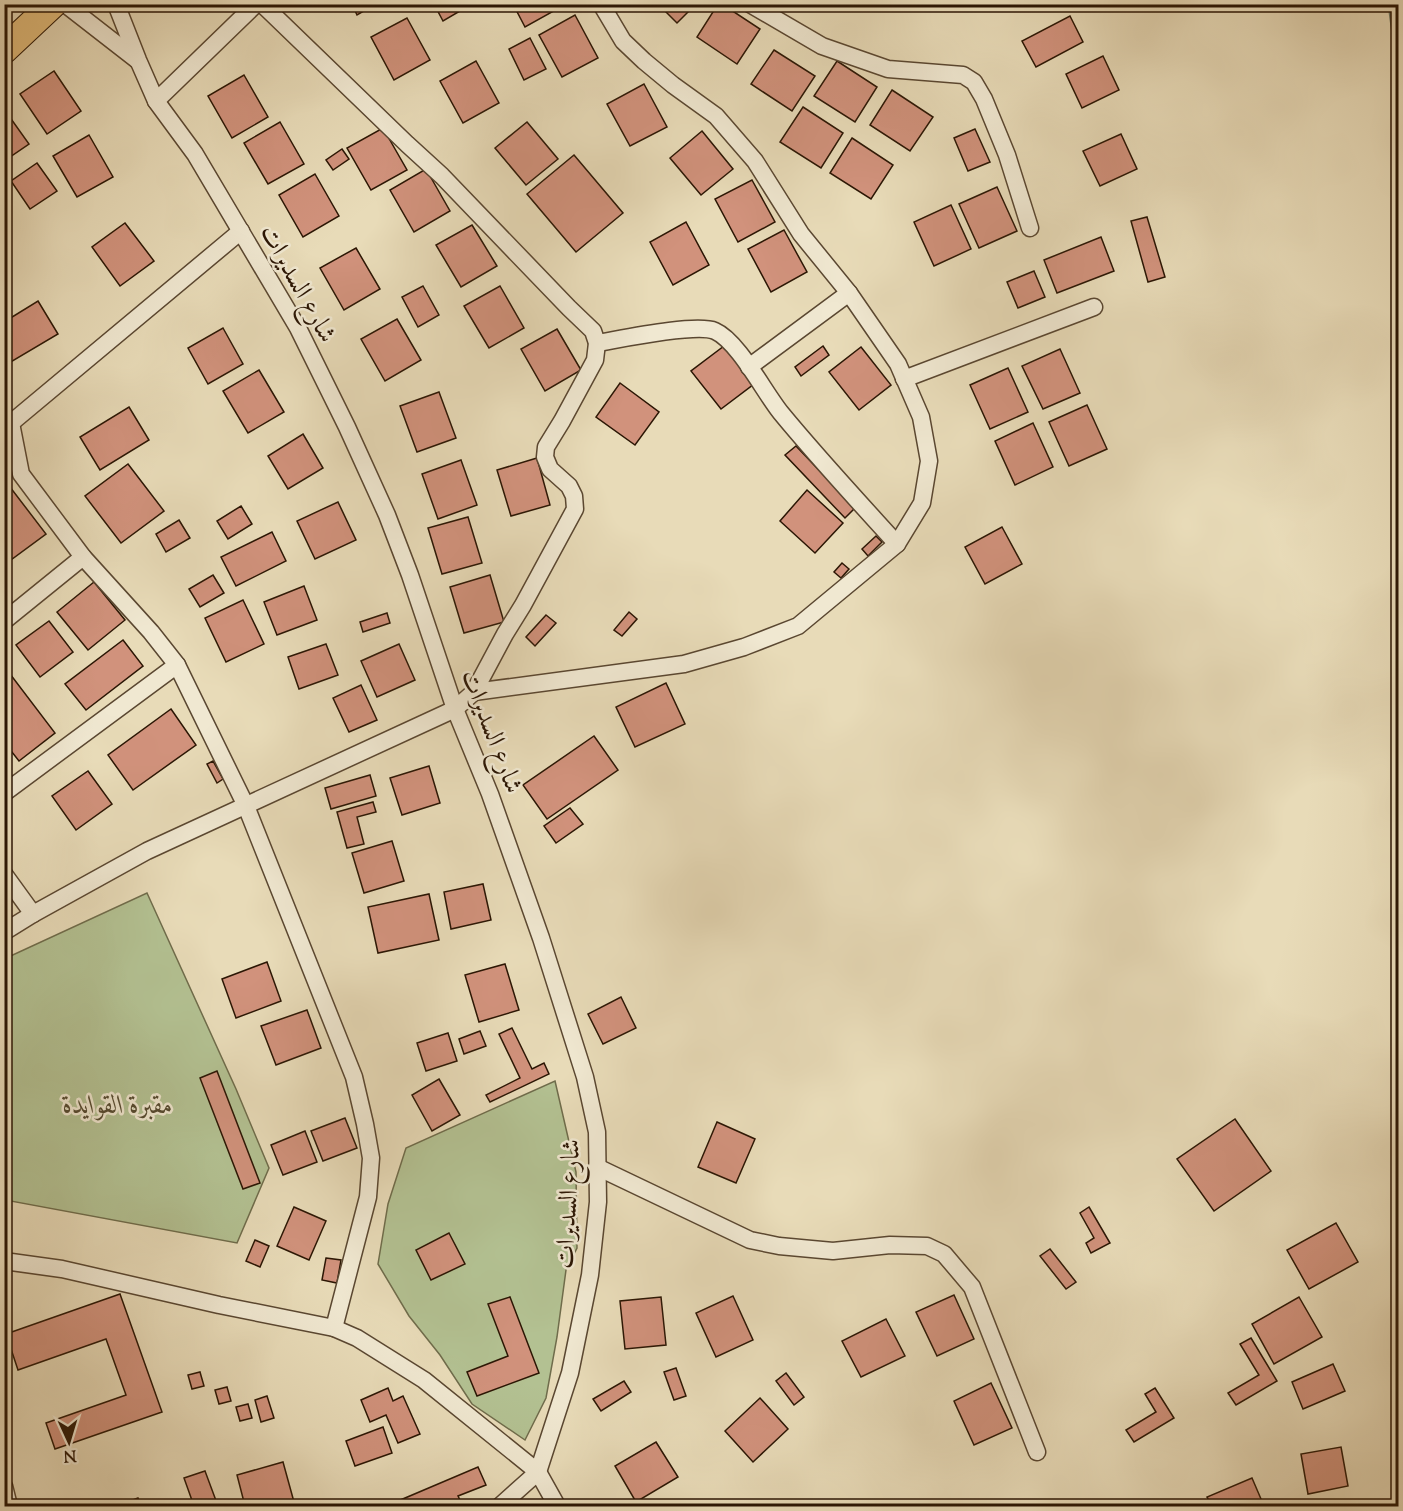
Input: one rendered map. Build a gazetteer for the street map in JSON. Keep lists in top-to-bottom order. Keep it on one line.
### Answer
{"streets":{"street":["شارع السديرات"]},"parks":["مقبرة القوايدة"],"north":"bottom"}
